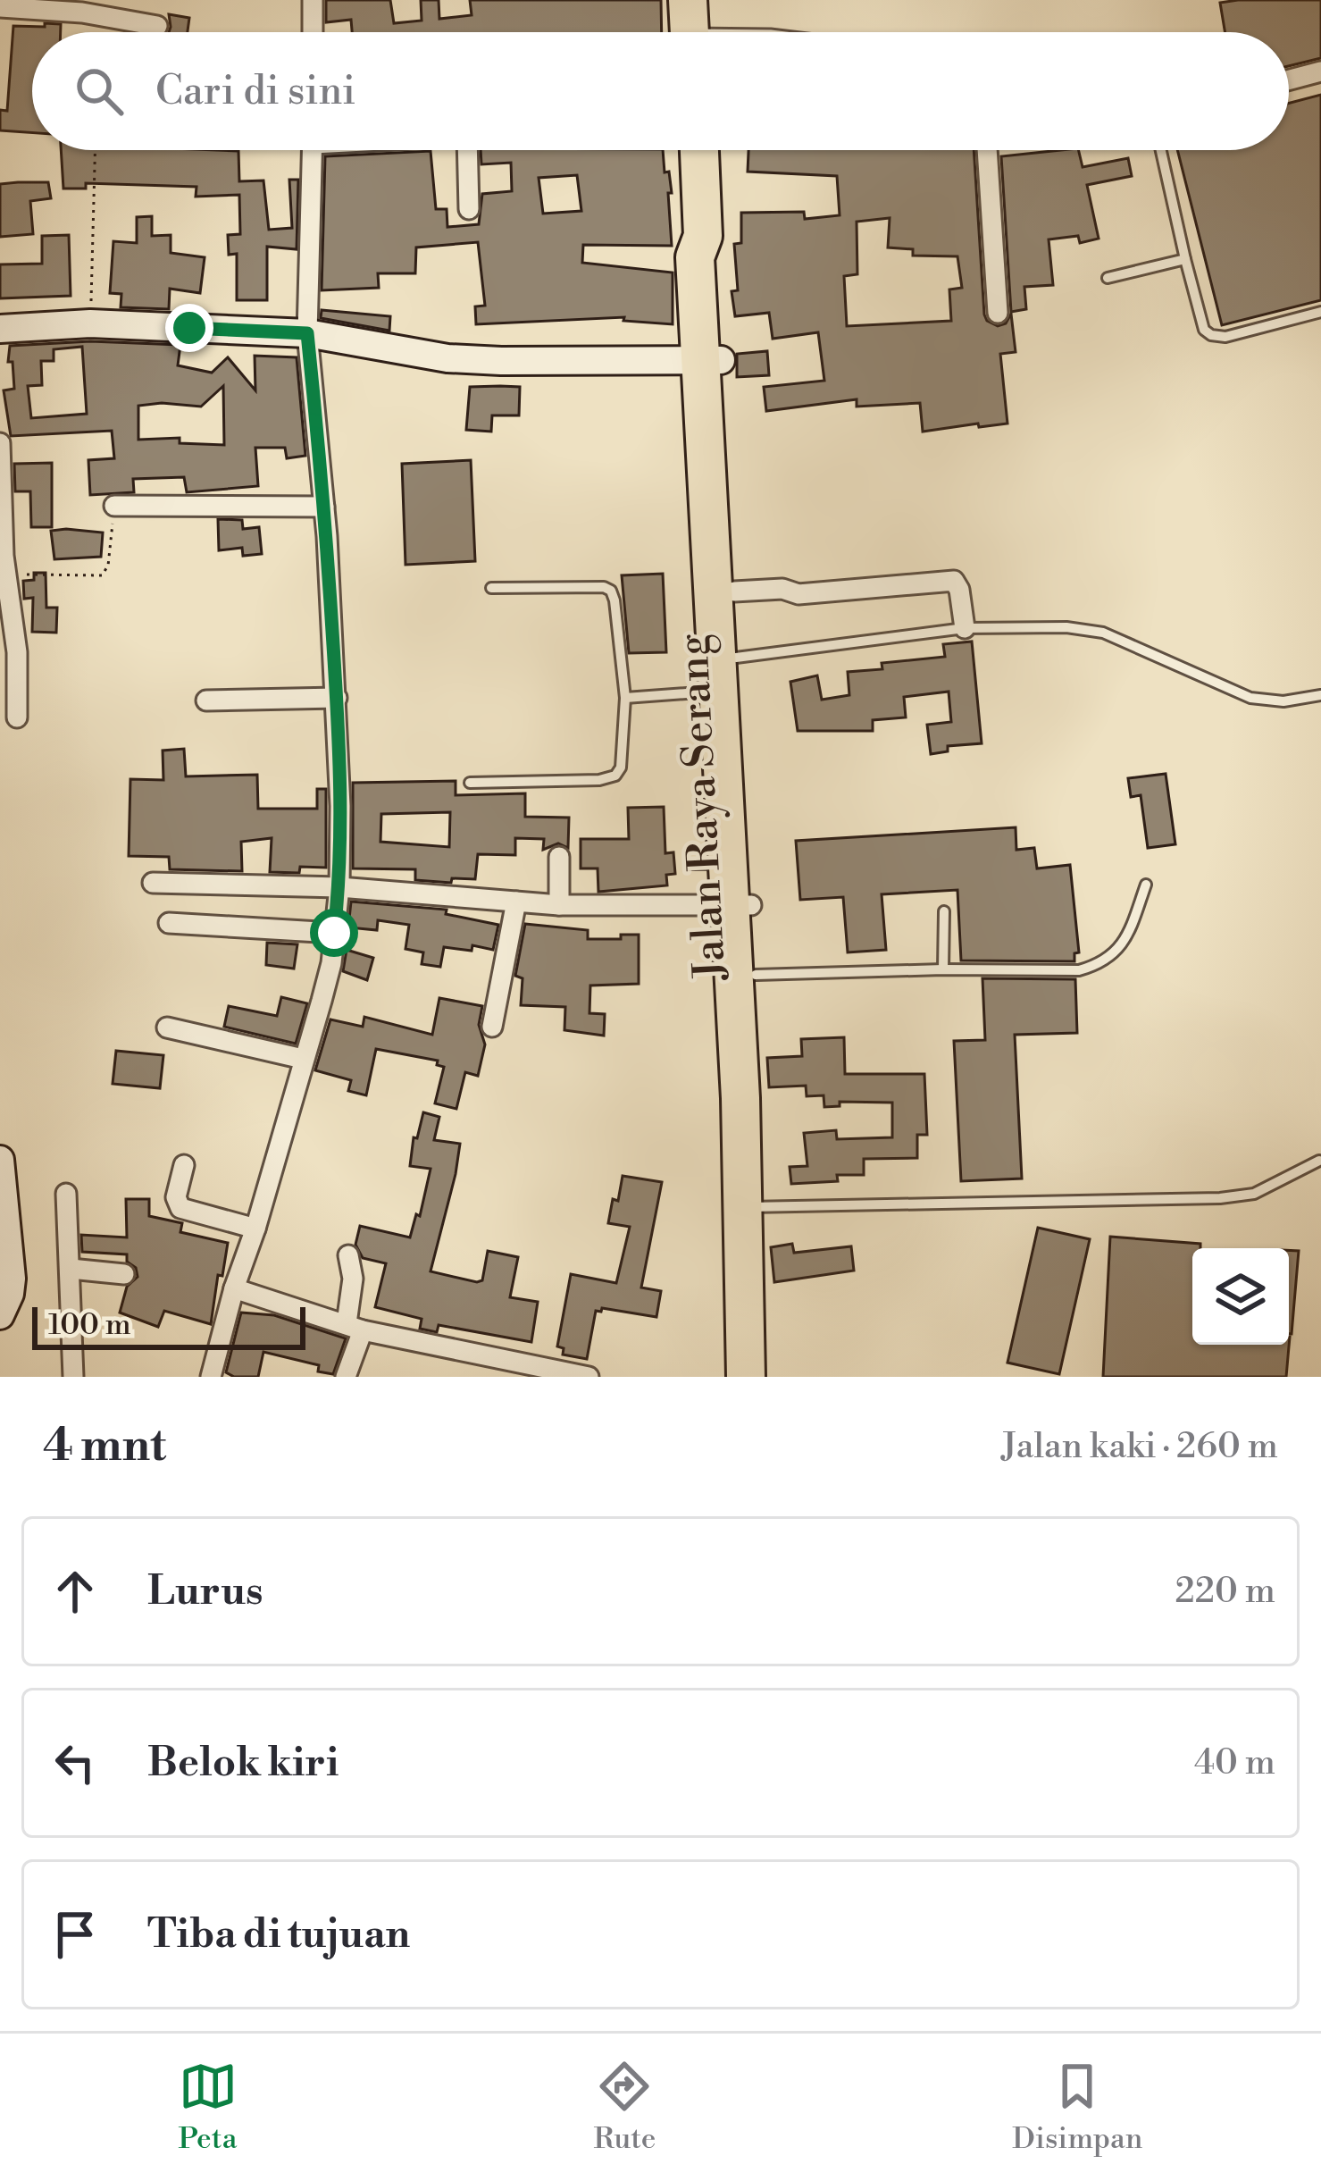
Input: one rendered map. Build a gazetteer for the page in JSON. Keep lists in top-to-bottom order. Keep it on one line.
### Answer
{"streets":{"highway":["Jalan Raya Serang"]},"scale_bar":"100 m","page":{"search":"Cari di sini","scale":"100 m","heading":["4 mnt","Jalan kaki · 260 m"],"list":[["Lurus","220 m"],["Belok kiri","40 m"],"Tiba di tujuan"],"nav":["Peta","Rute","Disimpan"]}}
